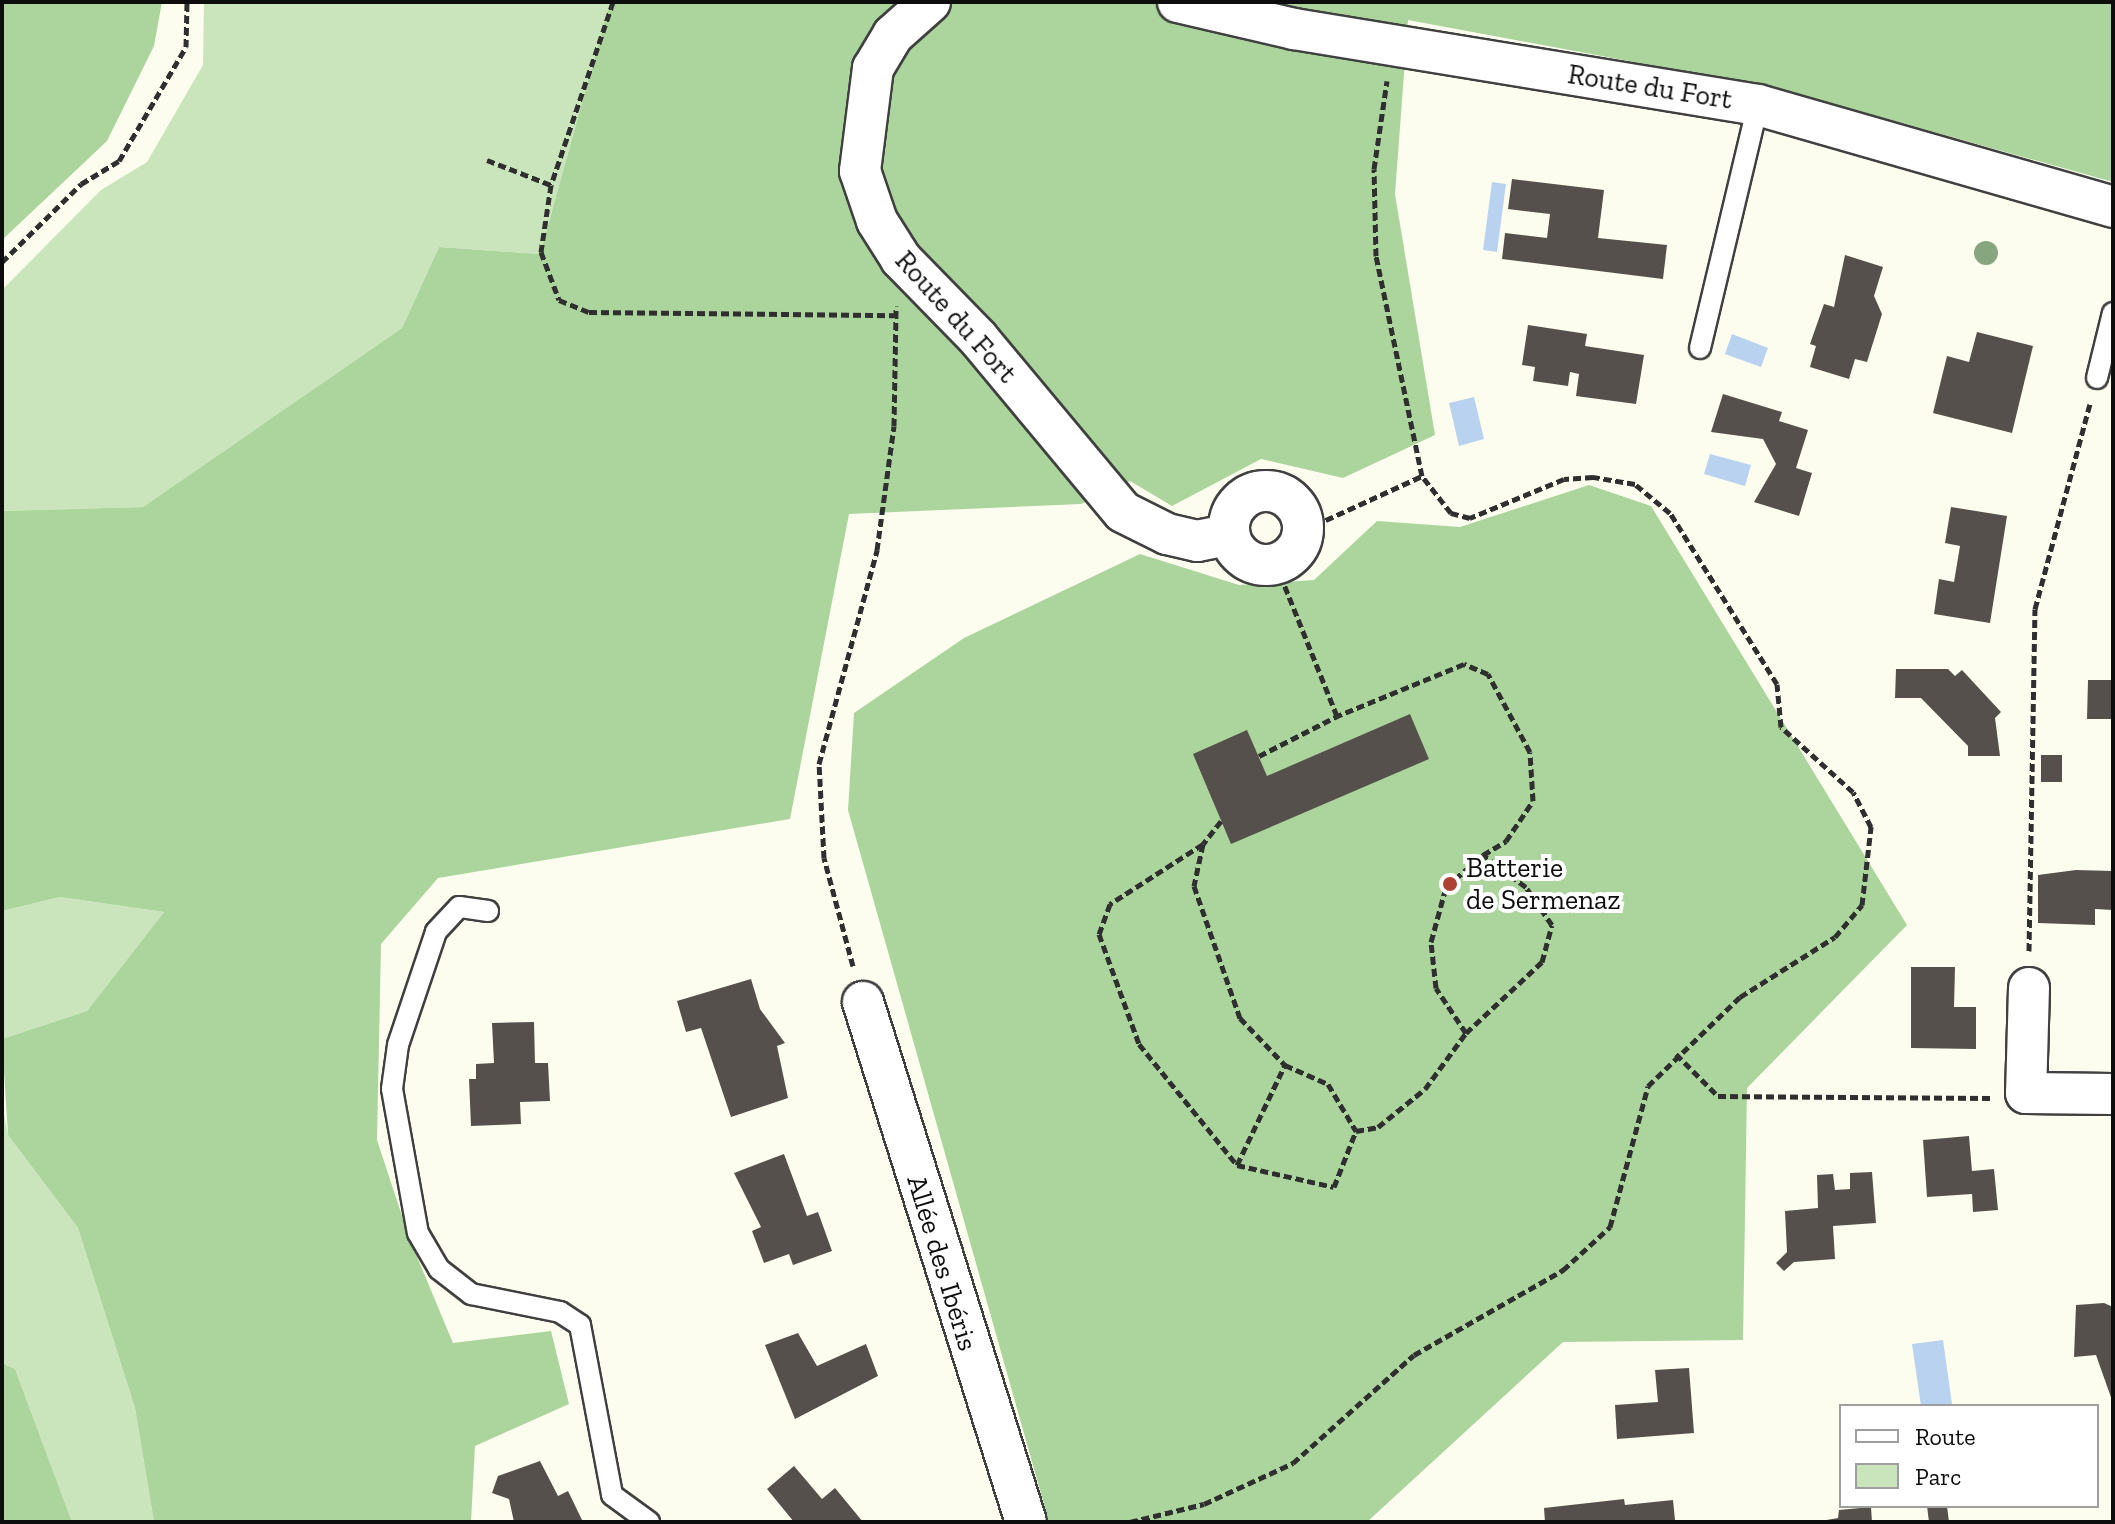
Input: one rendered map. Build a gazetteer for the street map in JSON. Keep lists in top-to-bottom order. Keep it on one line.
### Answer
{"streets":{"street":["Route du Fort","Allée des Ibéris"]},"places":["Batterie de Sermenaz"],"legend":["Route","Parc"]}
